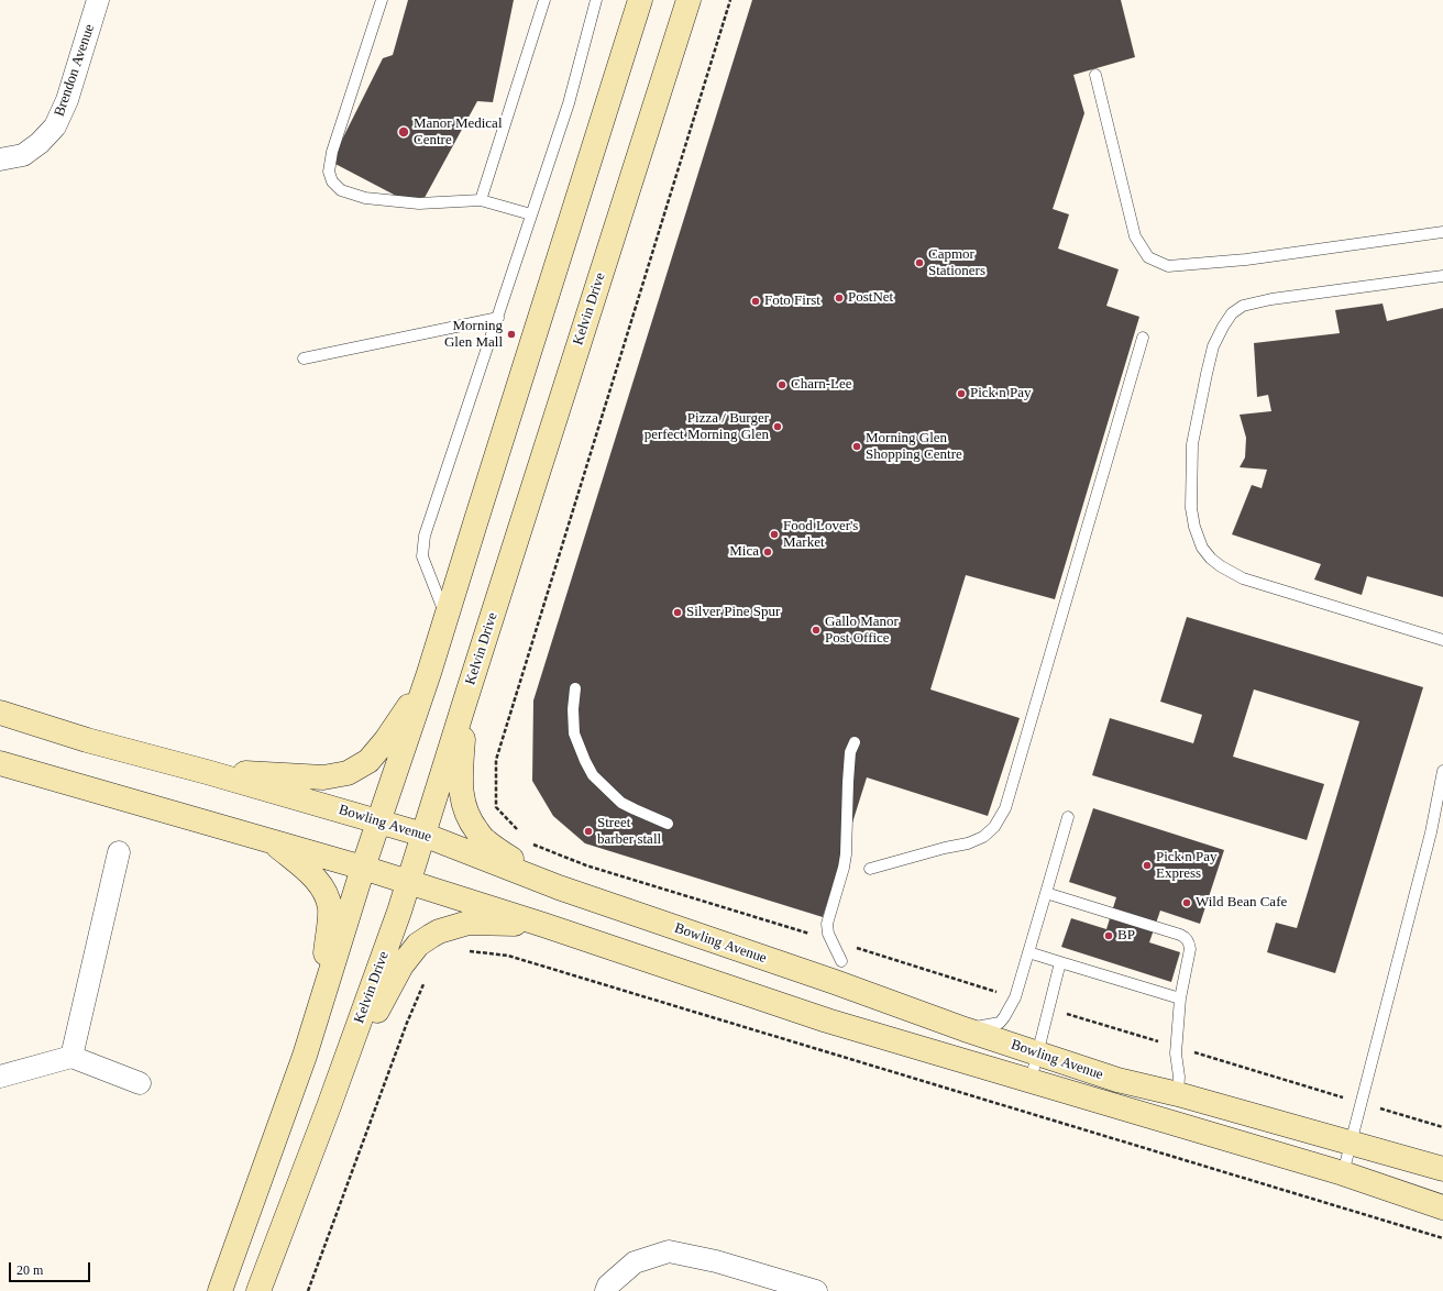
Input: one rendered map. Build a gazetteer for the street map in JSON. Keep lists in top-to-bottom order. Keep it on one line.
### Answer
{"streets":{"main road":["Kelvin Drive","Bowling Avenue"],"street":["Brendon Avenue"]},"crossings":[["Kelvin Drive","Bowling Avenue"]],"places":["Manor Medical Centre","Capmor Stationers","PostNet","Foto First","Morning Glen Mall","Charn-Lee","Pick n Pay","Pizza / Burger perfect Morning Glen","Morning Glen Shopping Centre","Food Lover's Market","Mica","Silver Pine Spur","Gallo Manor Post Office","Street barber stall","Pick n Pay Express","Wild Bean Cafe","BP"],"scale_bar":"20 m"}
